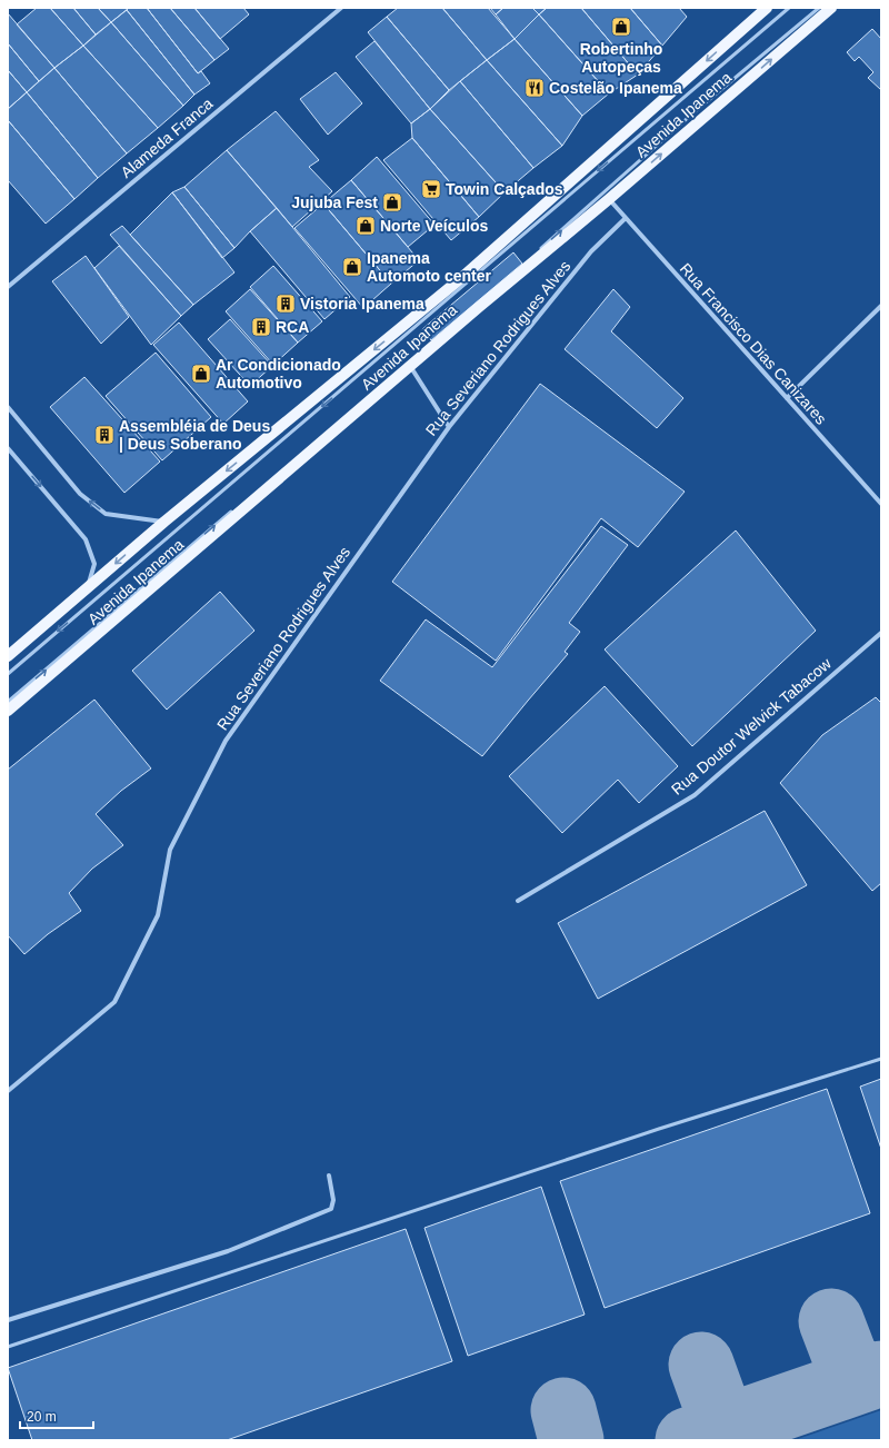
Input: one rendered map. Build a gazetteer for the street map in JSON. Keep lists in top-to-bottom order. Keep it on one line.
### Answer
{"streets":{"main road":["Avenida Ipanema"],"street":["Alameda Franca","Rua Francisco Dias Canizares","Rua Severiano Rodrigues Alves","Rua Doutor Welvick Tabacow"]},"crossings":[["Avenida Ipanema","Rua Francisco Dias Canizares"],["Rua Francisco Dias Canizares","Rua Severiano Rodrigues Alves"]],"places":{"shop":["Robertinho Autopeças","Jujuba Fest","Norte Veículos","Ipanema Automoto center","Ar Condicionado Automotivo"],"restaurant":["Costelão Ipanema"],"supermarket":["Towin Calçados"],"building":["Vistoria Ipanema","RCA","Assembléia de Deus | Deus Soberano"]},"scale_bar":"20 m"}
